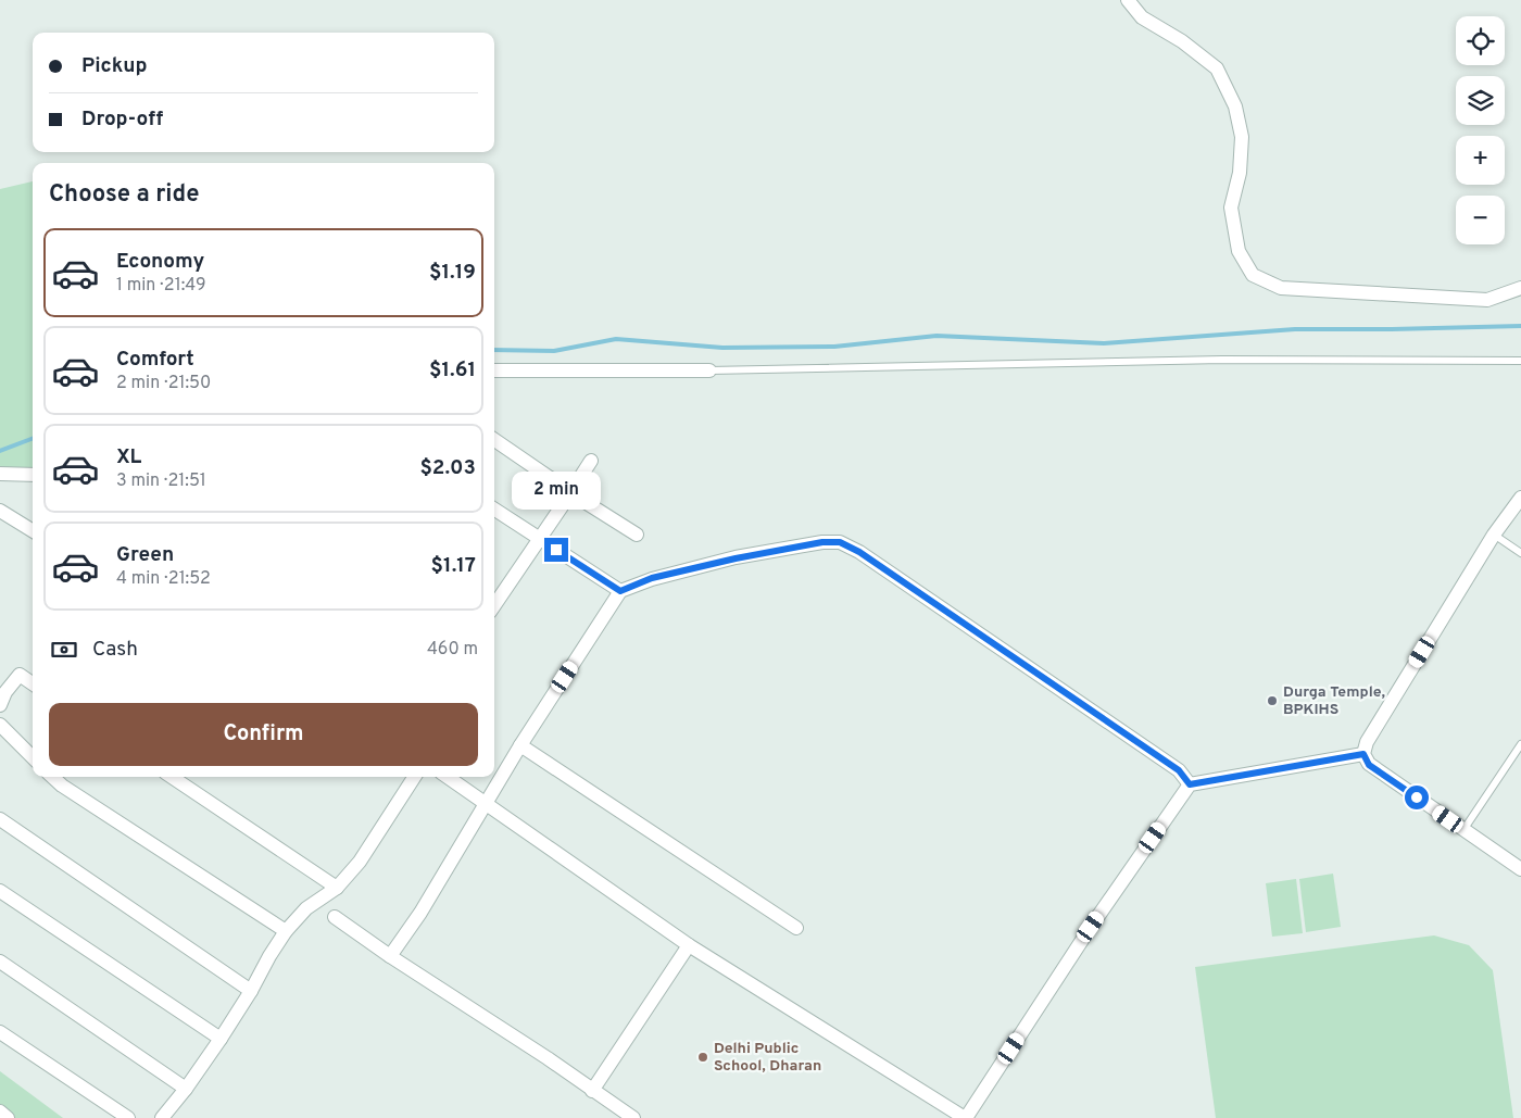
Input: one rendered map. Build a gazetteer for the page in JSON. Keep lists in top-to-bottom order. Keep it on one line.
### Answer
{"places":["Durga Temple, BPKIHS","Delhi Public School, Dharan"],"page":{"map_buttons":["+","−"],"banner":["Pickup","Drop-off"],"heading":"Choose a ride","list":[{"name":"Economy","note":"1 min · 21:49","value":"$1.19"},{"name":"Comfort","note":"2 min · 21:50","value":"$1.61"},{"name":"XL","note":"3 min · 21:51","value":"$2.03"},{"name":"Green","note":"4 min · 21:52","value":"$1.17"}],"bubble":"2 min","pay":["Cash","460 m"],"buttons":"Confirm"}}
